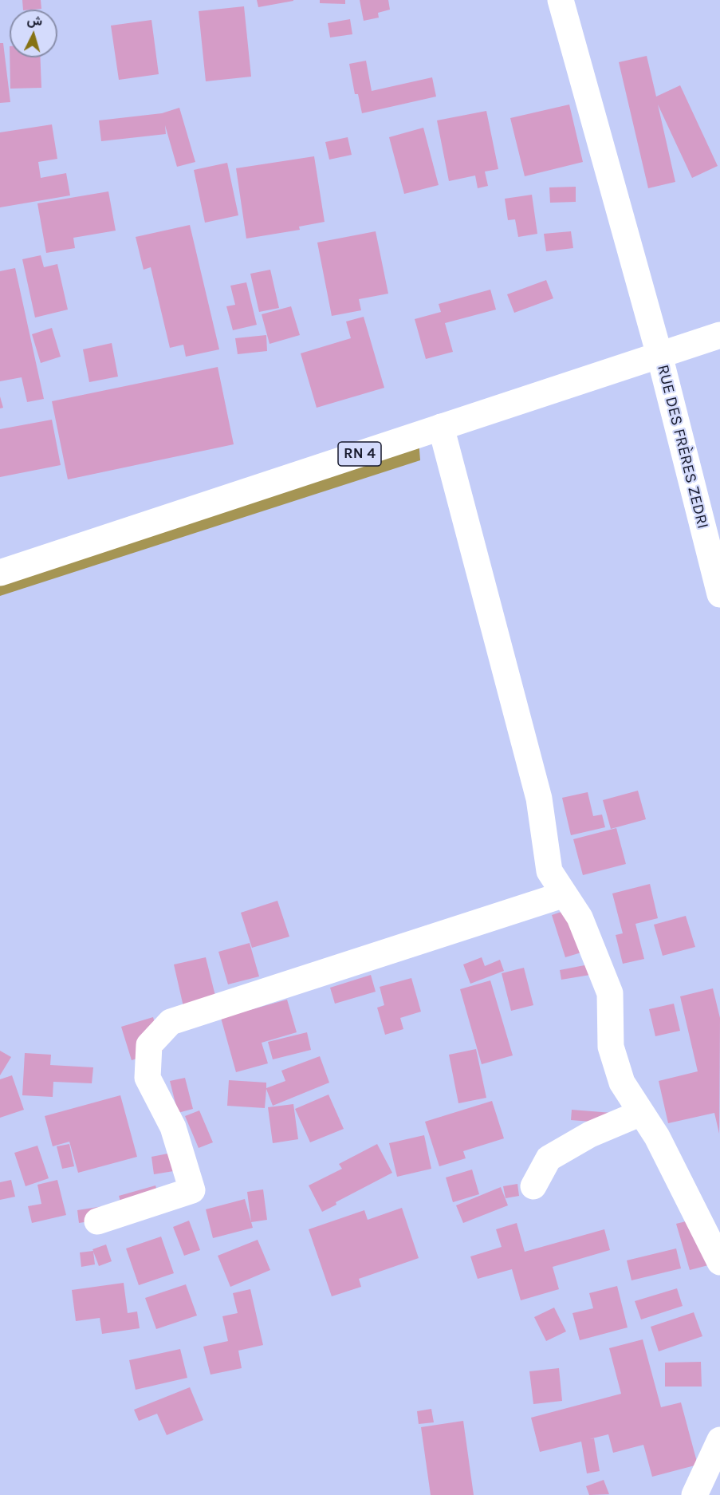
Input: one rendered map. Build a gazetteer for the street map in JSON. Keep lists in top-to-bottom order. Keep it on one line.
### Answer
{"streets":{"street":["RUE DES FRÈRES ZEDRI","RN 4"]},"crossings":[["RUE DES FRÈRES ZEDRI","RN 4"]],"north":"top"}
